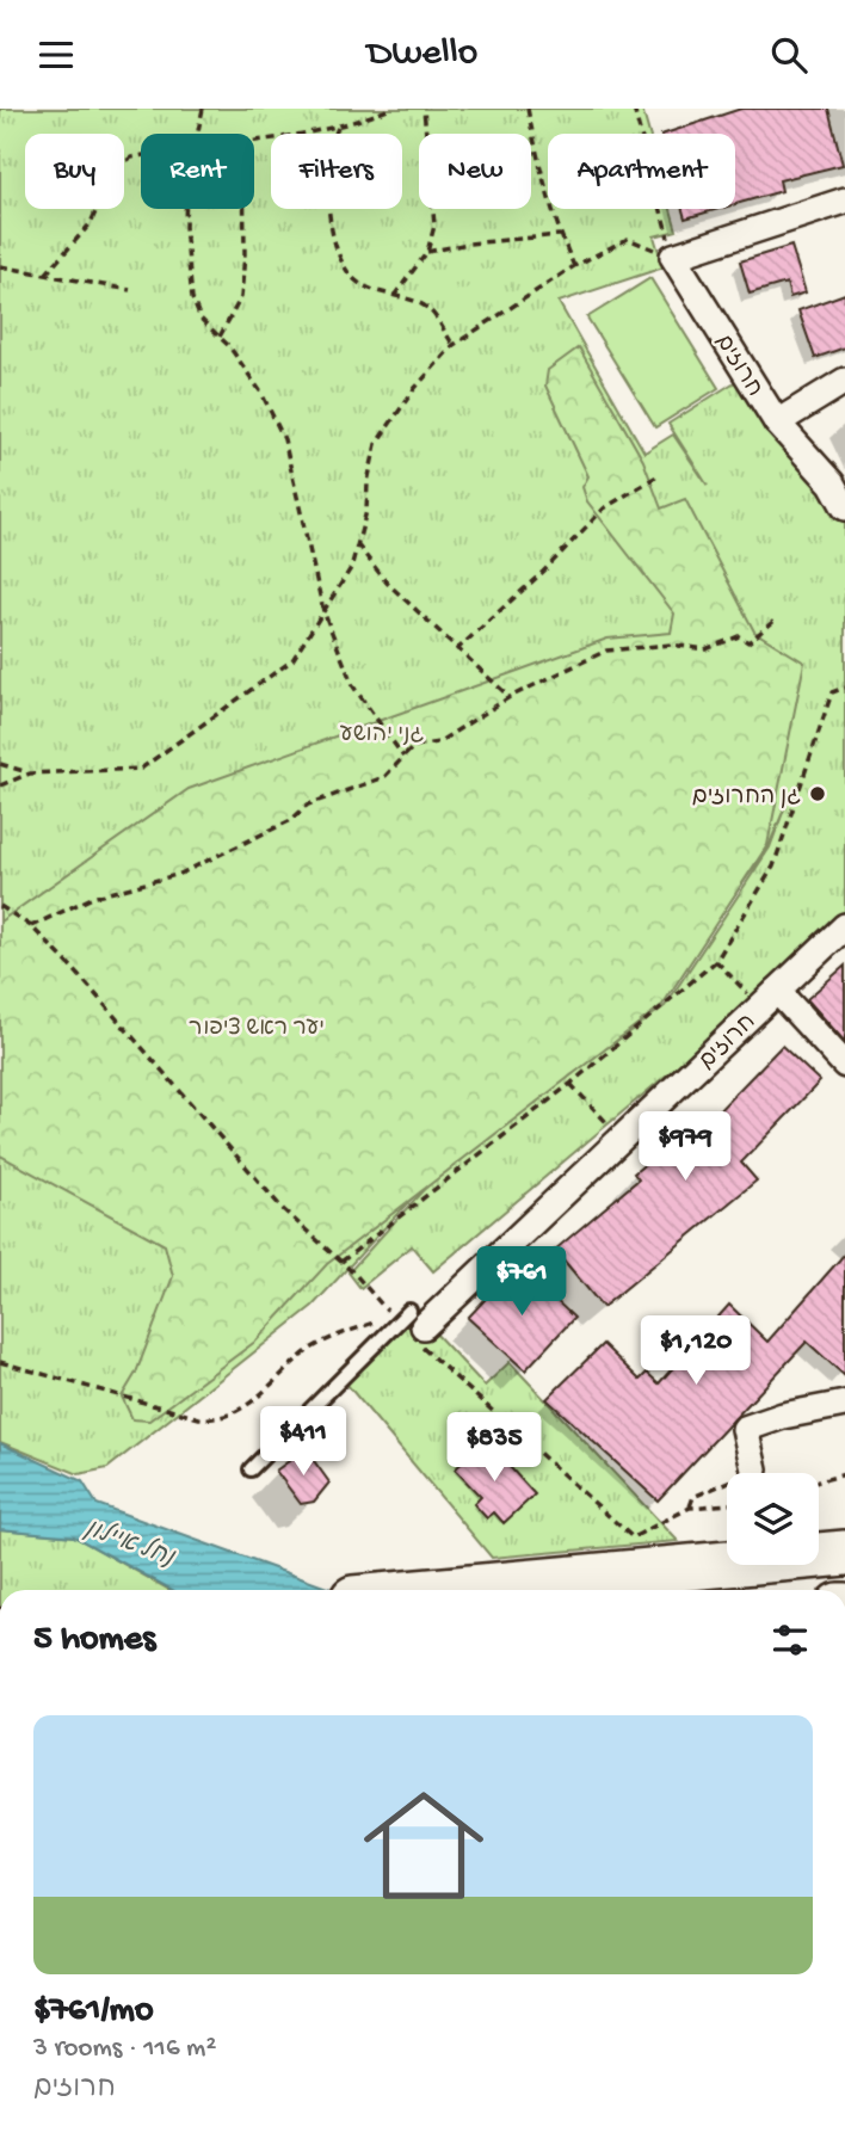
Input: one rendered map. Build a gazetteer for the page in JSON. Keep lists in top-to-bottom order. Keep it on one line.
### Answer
{"streets":{"street":["חרוזים"]},"water":["נחל איילון"],"parks":["גני יהושע","יער ראש ציפור"],"places":["גן החרוזים"],"page":{"header":"Dwello","chip":["Buy","Rent","Filters","New","Apartment"],"price":["$979","$761","$1,120","$411","$835"],"heading":"5 homes","list":[{"name":"$761/mo","note":"3 rooms · 116 m² · חרוזים"}]}}
